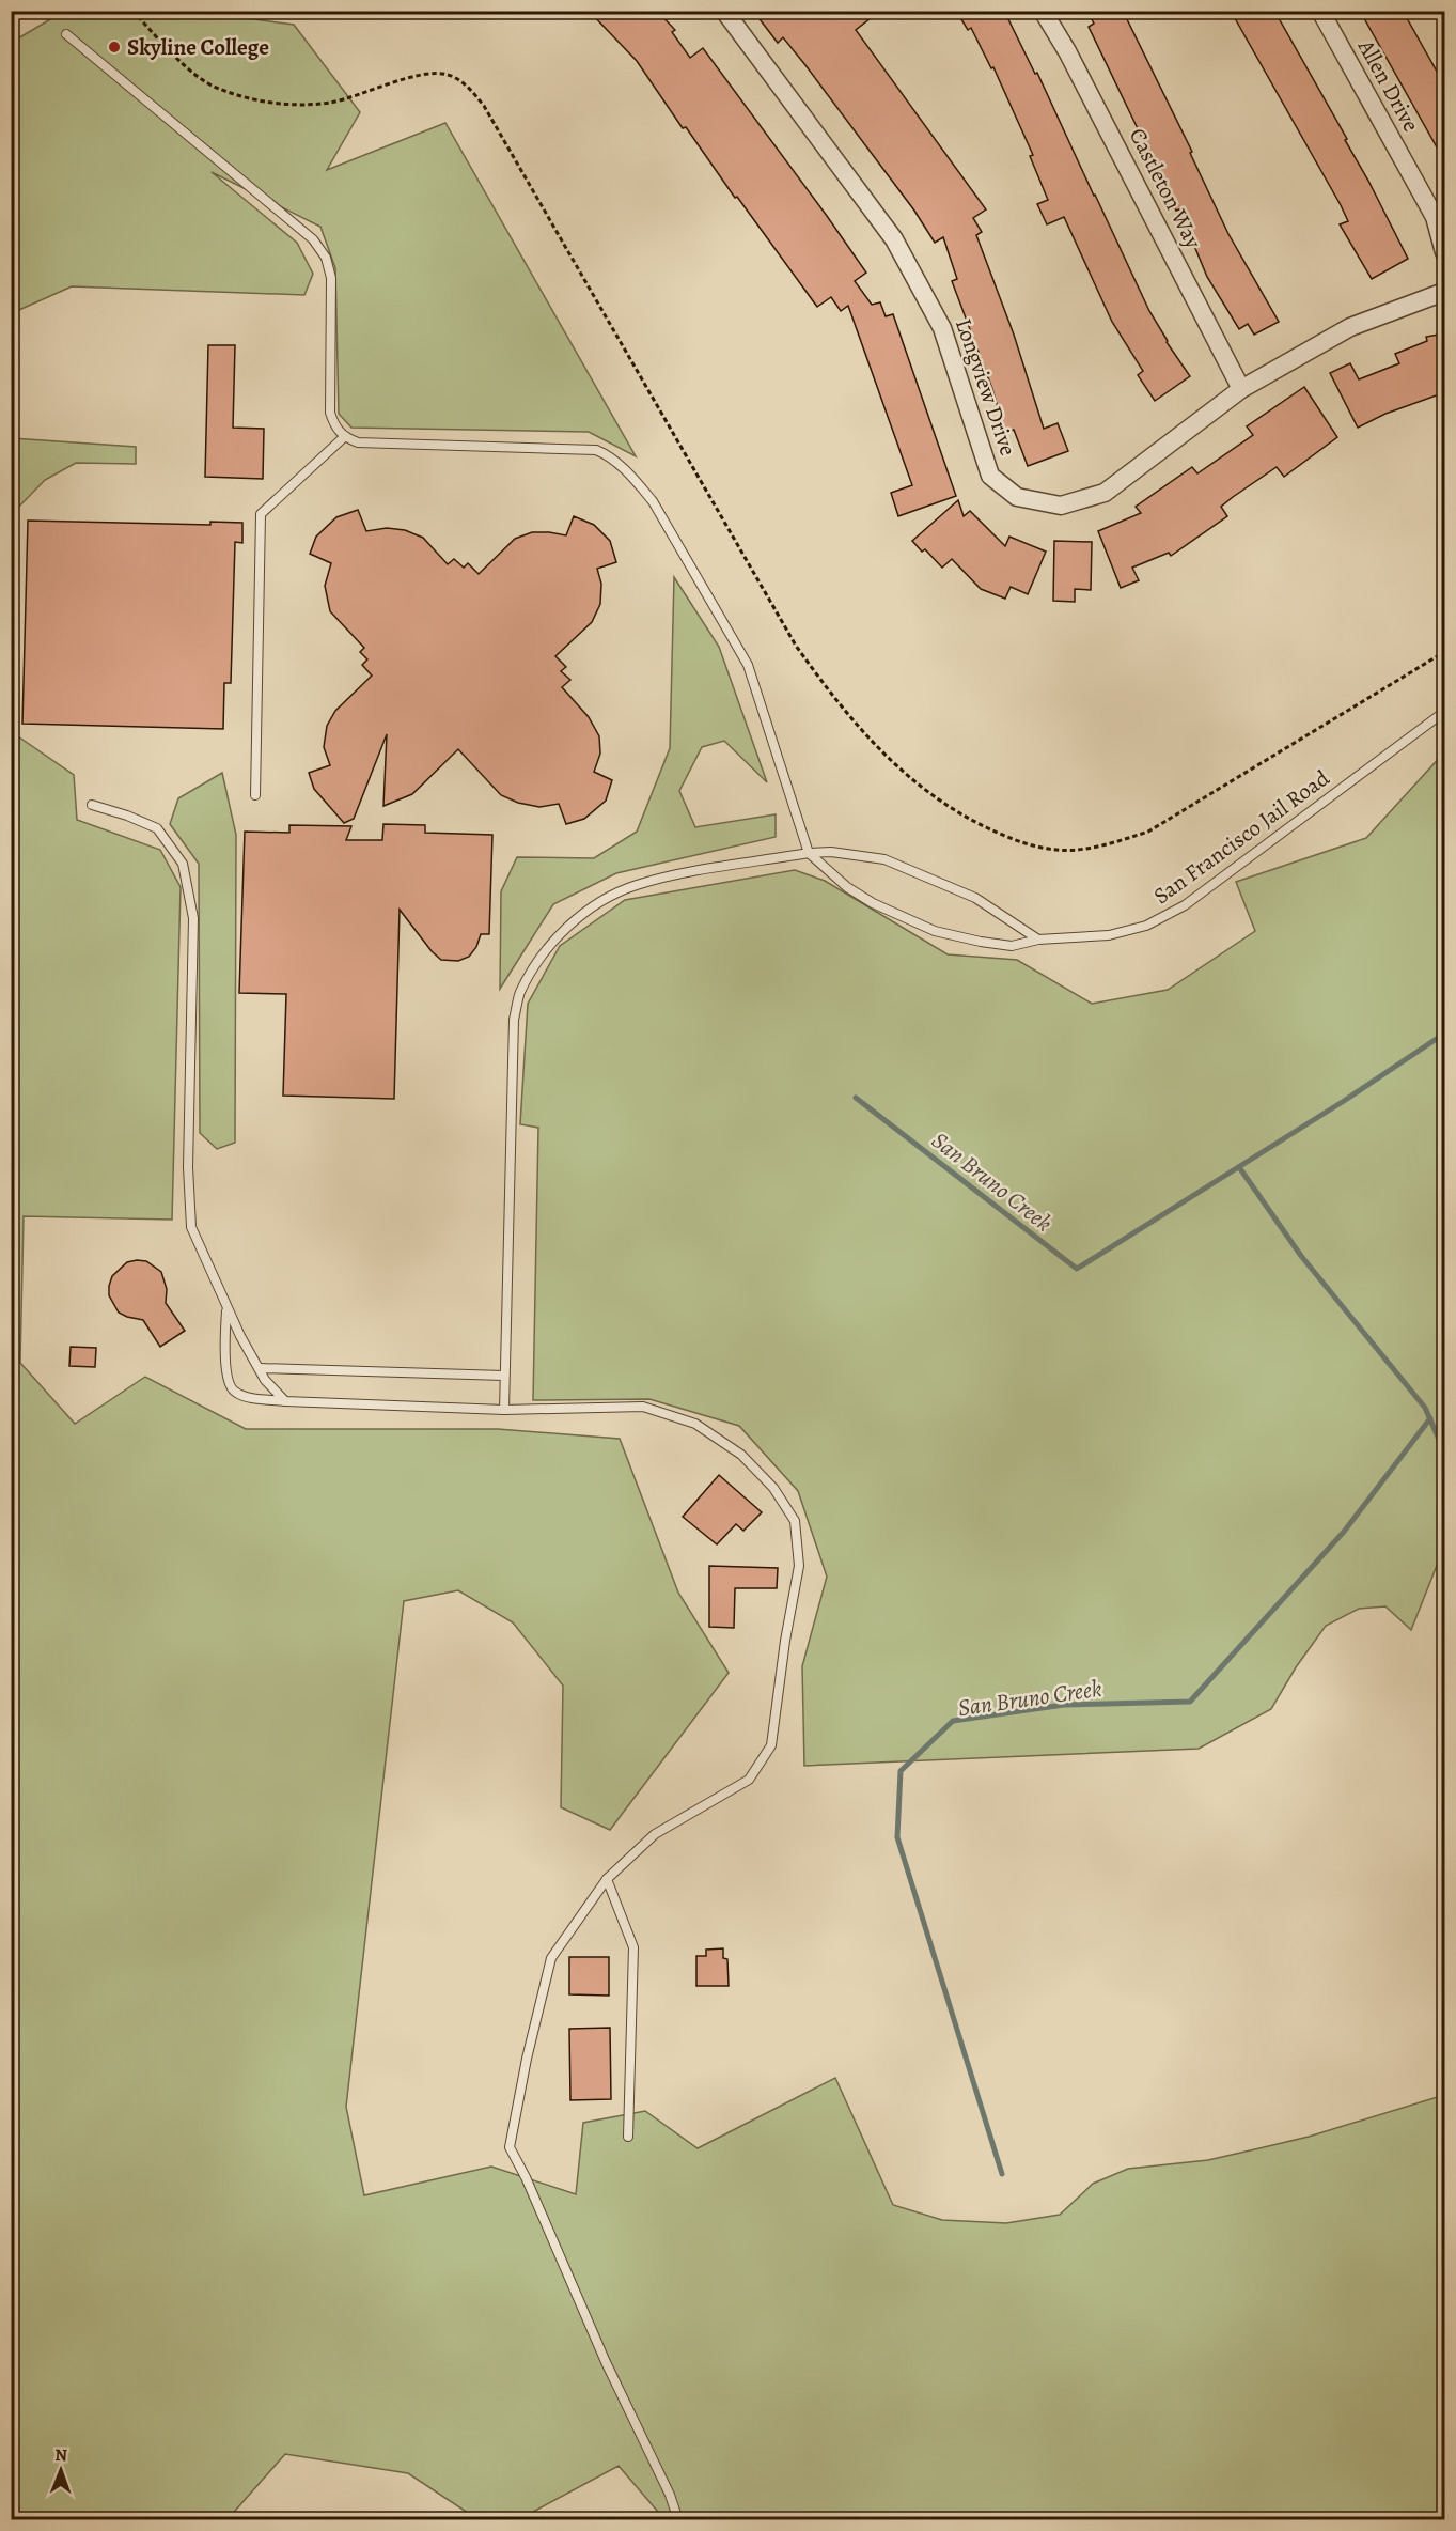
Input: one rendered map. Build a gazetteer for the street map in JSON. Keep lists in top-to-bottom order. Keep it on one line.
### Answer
{"streets":{"street":["Allen Drive","Castleton Way","Longview Drive"],"lane":["San Francisco Jail Road"]},"crossings":[["Castleton Way","Longview Drive"]],"water":["San Bruno Creek"],"places":["Skyline College"],"north":"top"}
